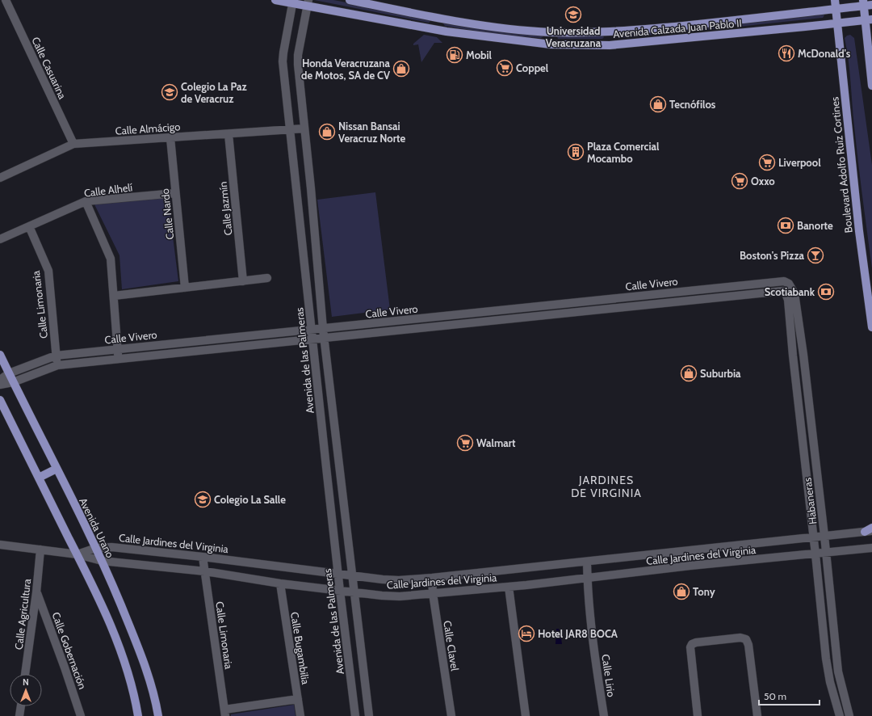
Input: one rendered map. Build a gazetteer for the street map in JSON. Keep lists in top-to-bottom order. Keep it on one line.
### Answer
{"streets":{"main road":["Avenida Calzada Juan Pablo II","Boulevard Adolfo Ruiz Cortines","Avenida Urano"],"street":["Calle Casuarina","Calle Almácigo","Calle Alhelí","Calle Jazmín","Calle Nardo","Calle Vivero","Calle Limonaria","Avenida de las Palmeras","Habaneras","Calle Jardines del Virginia","Calle Agricultura","Calle Clavel","Calle Bugambilia","Calle Gobernación","Calle Lirio"]},"crossings":[["Avenida Calzada Juan Pablo II","Boulevard Adolfo Ruiz Cortines"],["Avenida Calzada Juan Pablo II","Avenida de las Palmeras"],["Calle Casuarina","Calle Almácigo"],["Calle Almácigo","Calle Jazmín"],["Calle Almácigo","Calle Nardo"],["Calle Almácigo","Avenida de las Palmeras"],["Calle Alhelí","Calle Nardo"],["Calle Alhelí","Calle Limonaria"],["Calle Vivero","Calle Limonaria"],["Calle Vivero","Avenida de las Palmeras"],["Calle Vivero","Habaneras"],["Calle Vivero","Avenida Urano"],["Calle Limonaria","Calle Jardines del Virginia"],["Avenida de las Palmeras","Calle Jardines del Virginia"],["Habaneras","Calle Jardines del Virginia"],["Avenida Urano","Calle Jardines del Virginia"],["Calle Jardines del Virginia","Calle Clavel"],["Calle Jardines del Virginia","Calle Bugambilia"],["Calle Jardines del Virginia","Calle Lirio"],["Calle Agricultura","Calle Gobernación"]],"districts":["JARDINES DE VIRGINIA"],"places":{"school or university":["Universidad Veracruzana","Colegio La Paz de Veracruz","Colegio La Salle"],"restaurant":["McDonald's"],"fuel station":["Mobil"],"supermarket":["Coppel","Liverpool","Oxxo","Walmart"],"shop":["Honda Veracruzana de Motos, SA de CV","Tecnófilos","Nissan Bansai Veracruz Norte","Suburbia","Tony"],"building":["Plaza Comercial Mocambo"],"bank":["Banorte","Scotiabank"],"bar":["Boston's Pizza"],"hotel":["Hotel JAR8 BOCA"]},"scale_bar":"50 m","north":"top"}
